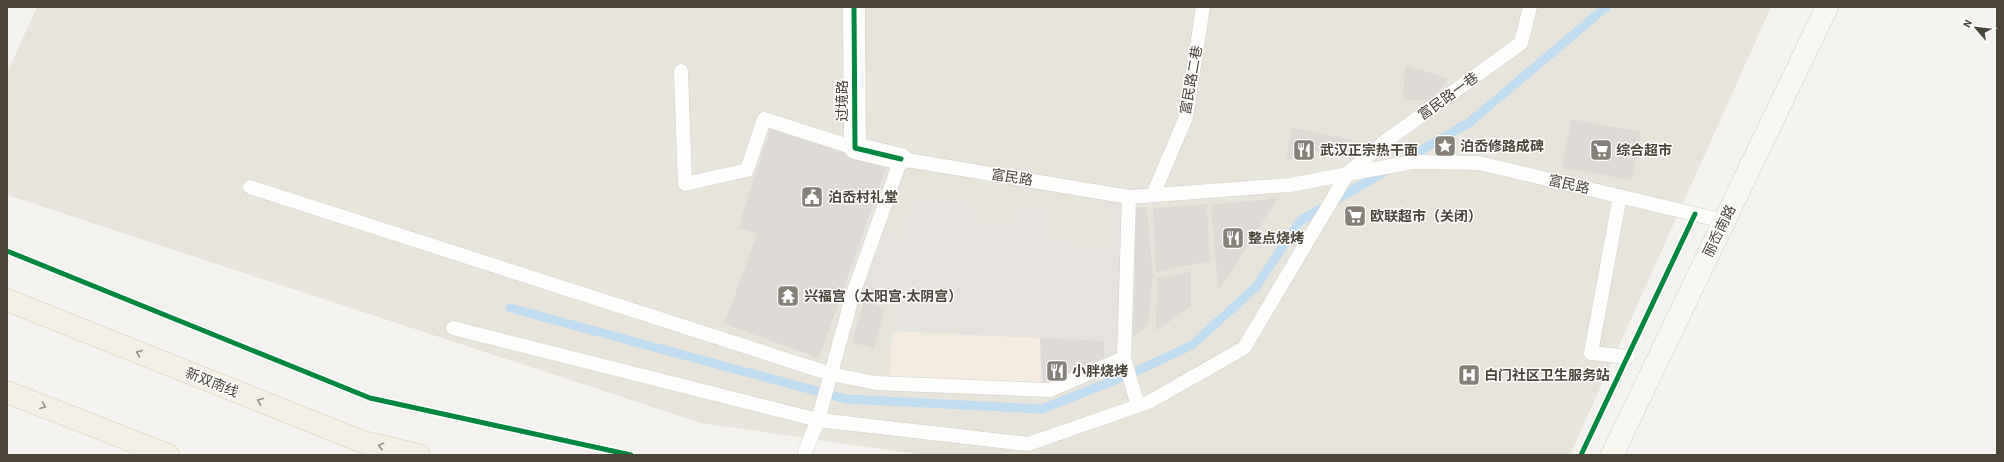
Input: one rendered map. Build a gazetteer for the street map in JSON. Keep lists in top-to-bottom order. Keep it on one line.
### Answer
{"streets":{"main road":["丽岙南路","新双南线"],"street":["过境路"],"lane":["富民路二巷","富民路一巷","富民路"]},"crossings":[["富民路二巷","富民路"],["富民路一巷","富民路"],["富民路","丽岙南路"]],"places":{"place":["泊岙修路成碑"],"restaurant":["武汉正宗热干面","整点烧烤","小胖烧烤"],"supermarket":["综合超市","欧联超市（关闭）"],"public building":["泊岙村礼堂"],"temple":["兴福宫（太阳宫·太阴宫）"],"hospital":["白门社区卫生服务站"]},"north":"top left"}
